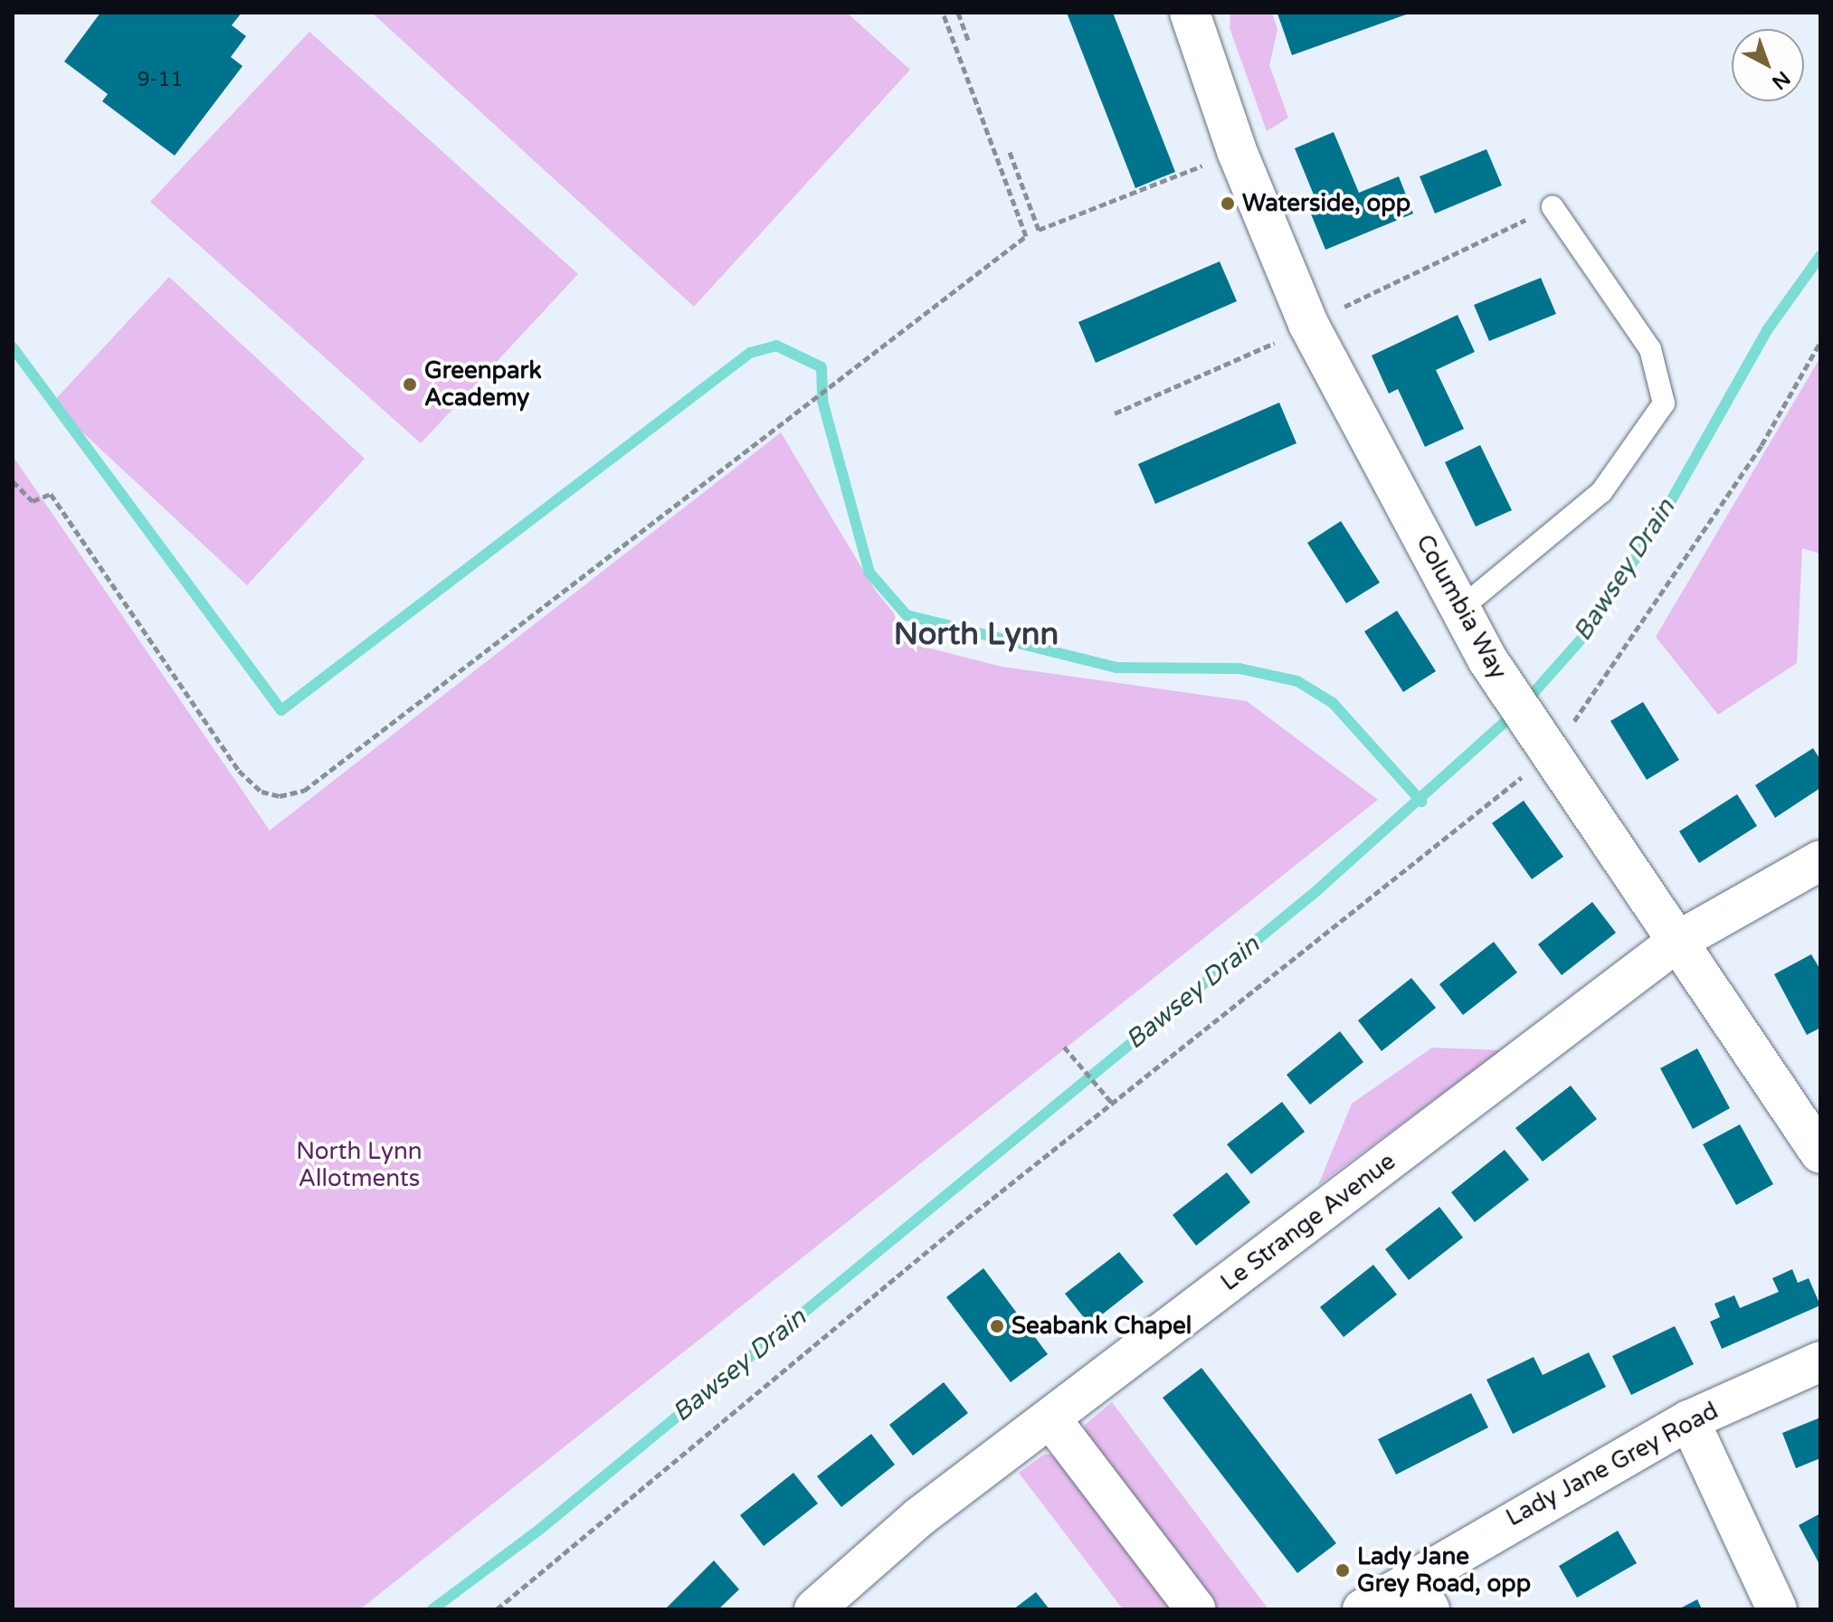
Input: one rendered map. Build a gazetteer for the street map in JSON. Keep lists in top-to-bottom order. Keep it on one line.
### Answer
{"streets":{"street":["Columbia Way","Le Strange Avenue","Lady Jane Grey Road"]},"crossings":[["Columbia Way","Le Strange Avenue"]],"districts":["North Lynn"],"water":["Bawsey Drain"],"parks":["North Lynn Allotments"],"places":["Waterside, opp","Greenpark Academy","Seabank Chapel","Lady Jane Grey Road, opp"],"house_numbers":["9-11"],"north":"bottom right"}
